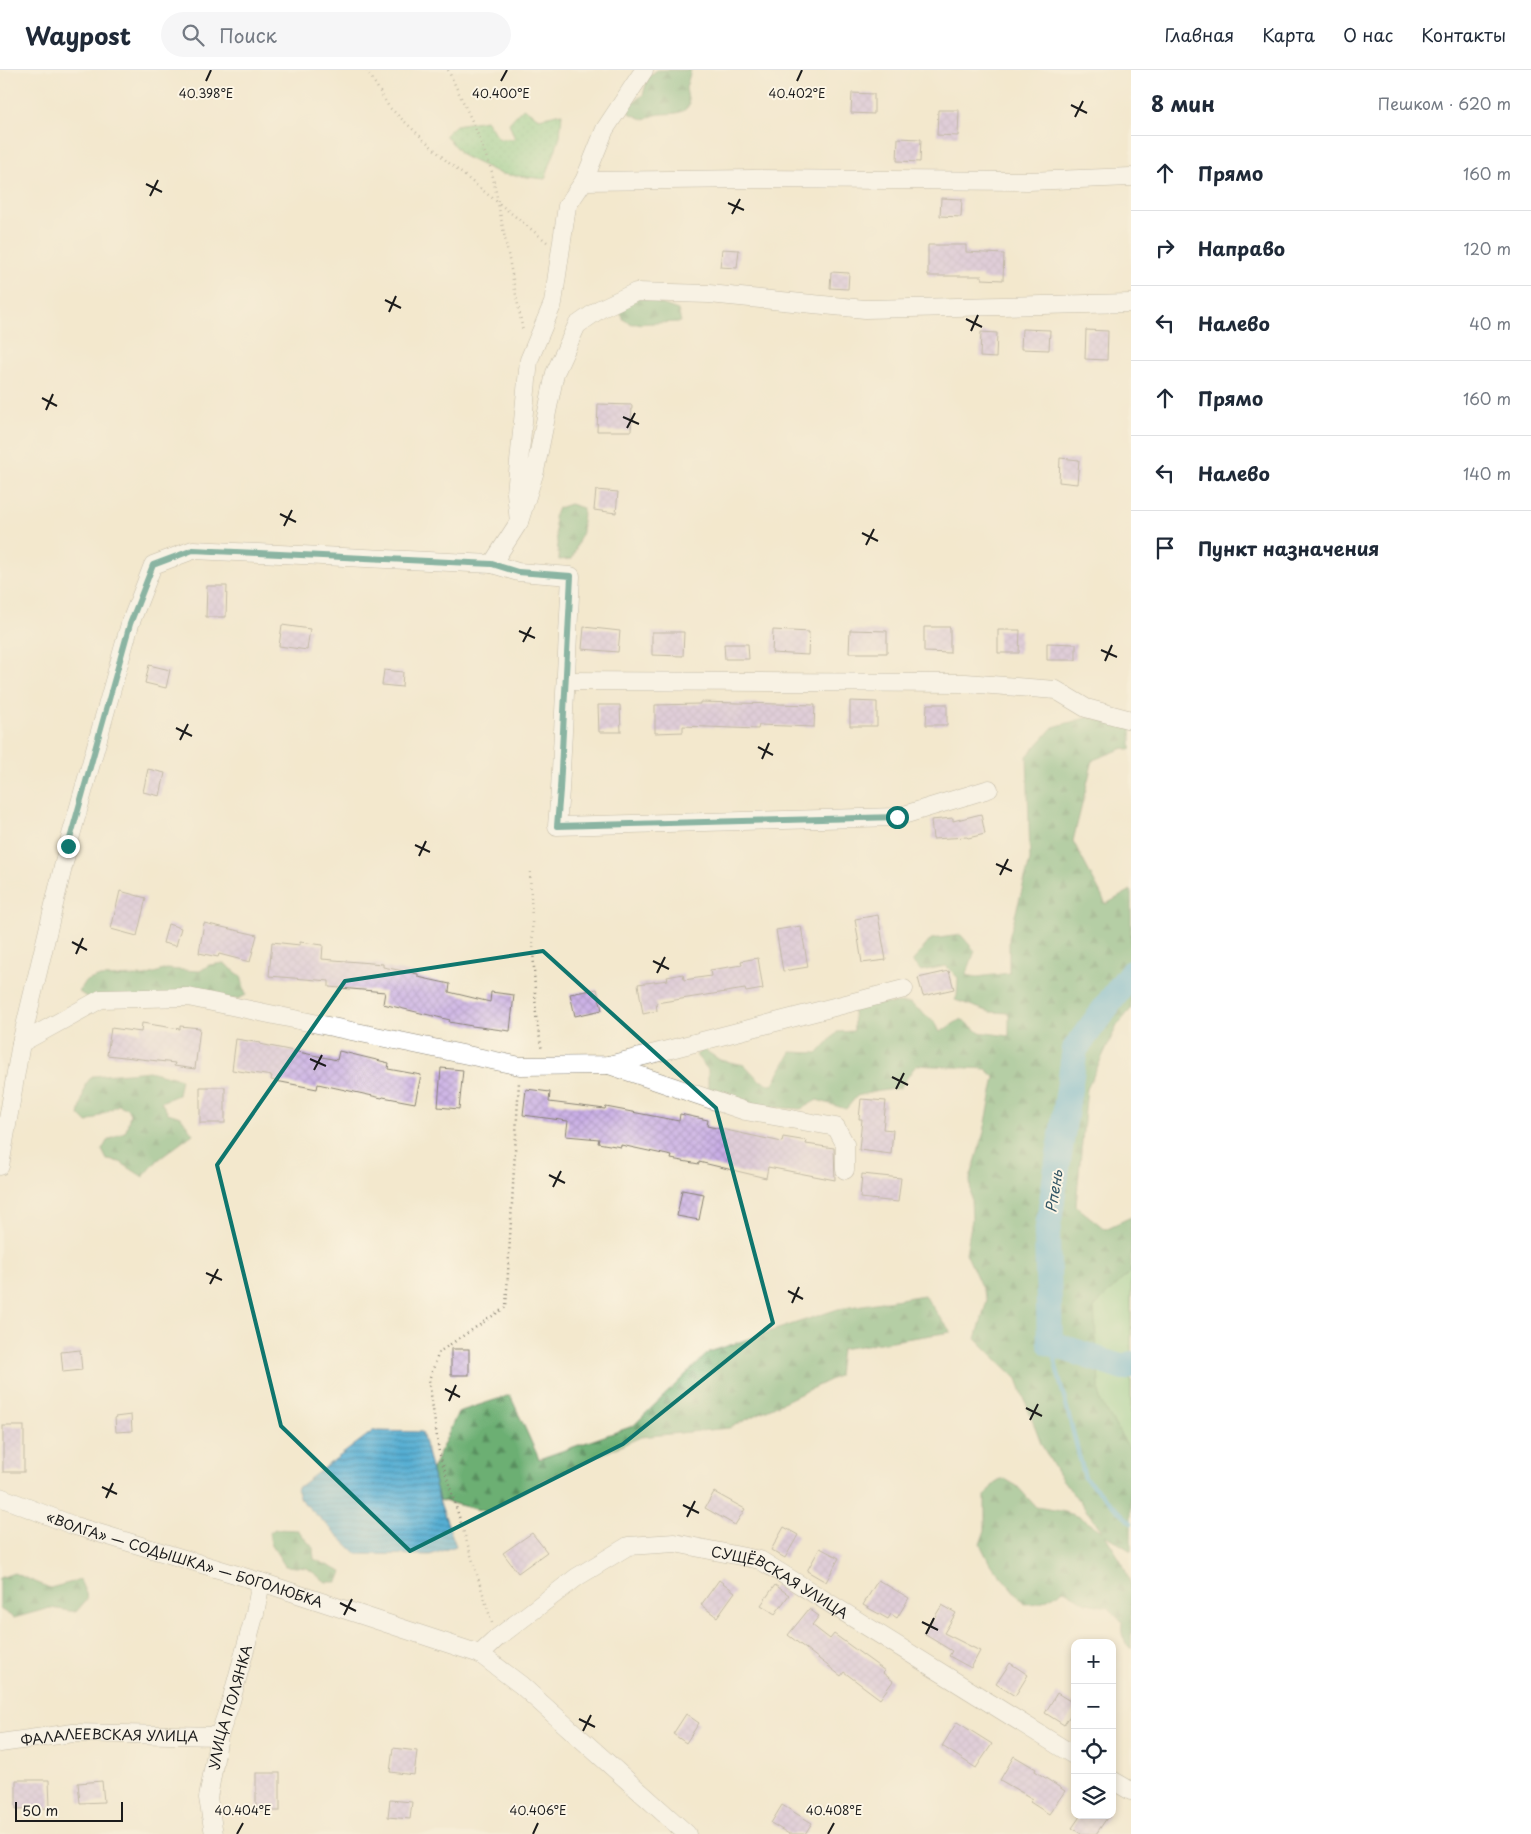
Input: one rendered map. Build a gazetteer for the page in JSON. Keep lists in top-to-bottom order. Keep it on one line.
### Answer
{"streets":{"street":["«ВОЛГА» — СОДЫШКА» — БОГОЛЮБКА","СУЩЁВСКАЯ УЛИЦА","УЛИЦА ПОЛЯНКА","ФАЛАЛЕЕВСКАЯ УЛИЦА"]},"crossings":[["«ВОЛГА» — СОДЫШКА» — БОГОЛЮБКА","СУЩЁВСКАЯ УЛИЦА"],["«ВОЛГА» — СОДЫШКА» — БОГОЛЮБКА","УЛИЦА ПОЛЯНКА"],["УЛИЦА ПОЛЯНКА","ФАЛАЛЕЕВСКАЯ УЛИЦА"]],"water":["Рпень"],"scale_bar":"50 m","page":{"header":"Waypost","search":"Поиск","nav":["Главная","Карта","О нас","Контакты"],"heading":["8 мин","Пешком · 620 m"],"list":[["Прямо","160 m"],["Направо","120 m"],["Налево","40 m"],["Прямо","160 m"],["Налево","140 m"],"Пункт назначения"],"map_buttons":["+","−"],"scale":"50 m"},"coordinates":["40.398°E","40.400°E","40.402°E","40.404°E","40.406°E","40.408°E"]}
